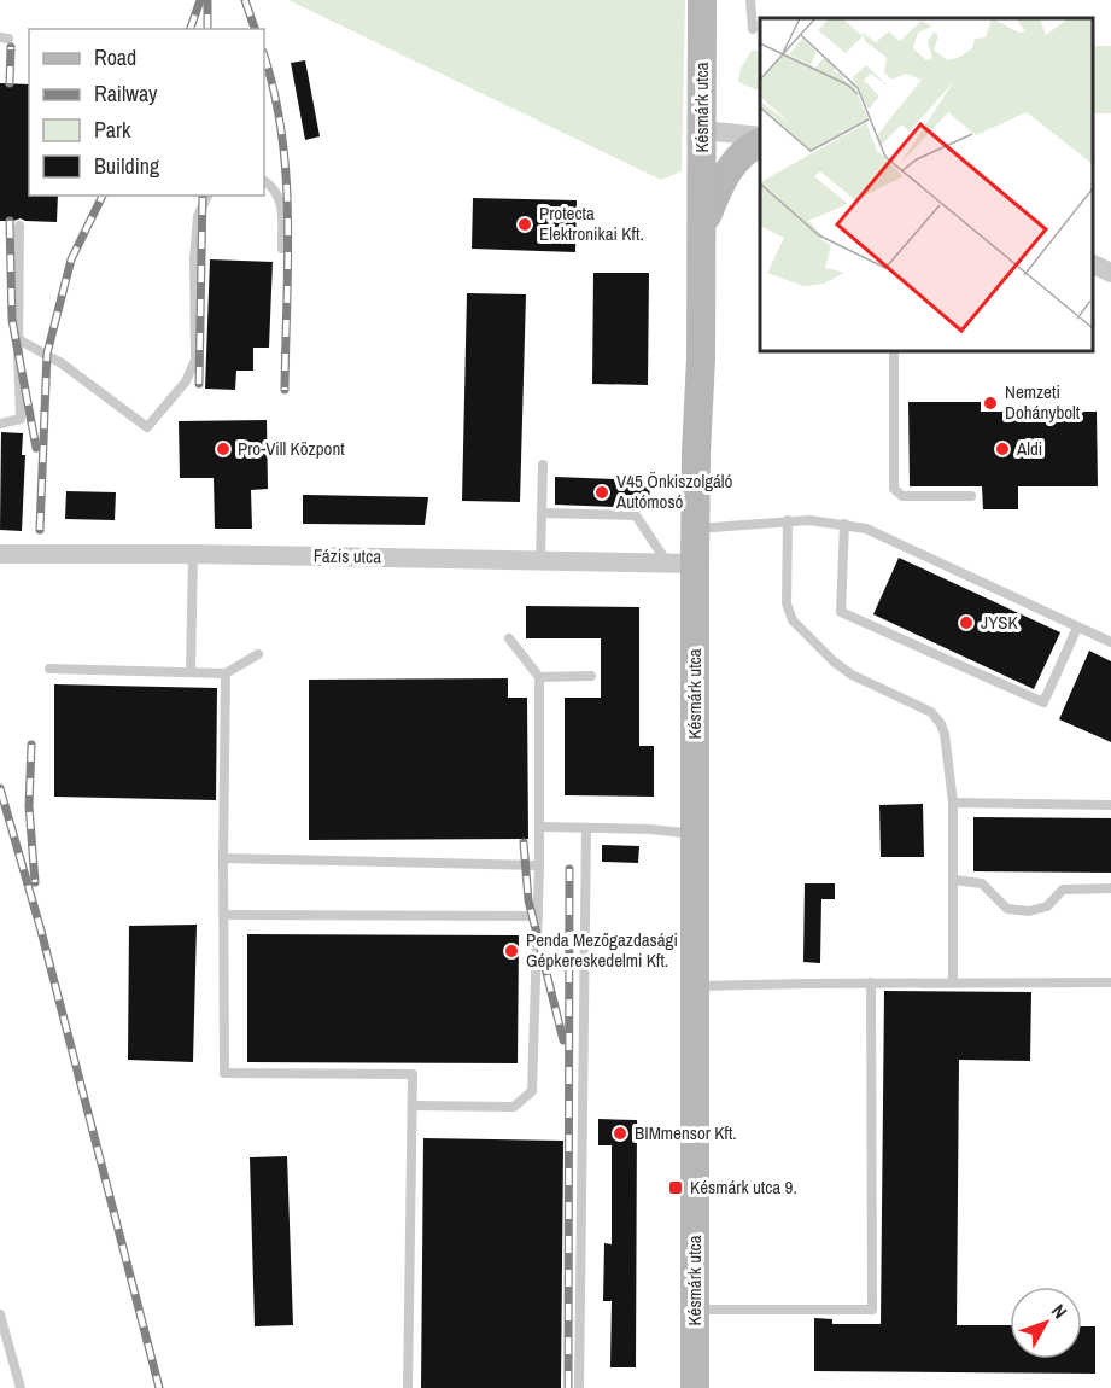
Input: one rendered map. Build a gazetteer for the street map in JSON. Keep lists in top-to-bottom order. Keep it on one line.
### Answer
{"streets":{"street":["Késmárk utca","Fázis utca"]},"crossings":[["Késmárk utca","Fázis utca"]],"places":{"other":["Protecta Elektronikai Kft.","Nemzeti Dohánybolt","Pro-Vill Központ","Aldi","V45 Önkiszolgáló Autómosó","JYSK","Penda Mezőgazdasági Gépkereskedelmi Kft.","BIMmensor Kft."],"transit":["Késmárk utca 9."]},"legend":["Road","Railway","Park","Building"],"north":"top right"}
